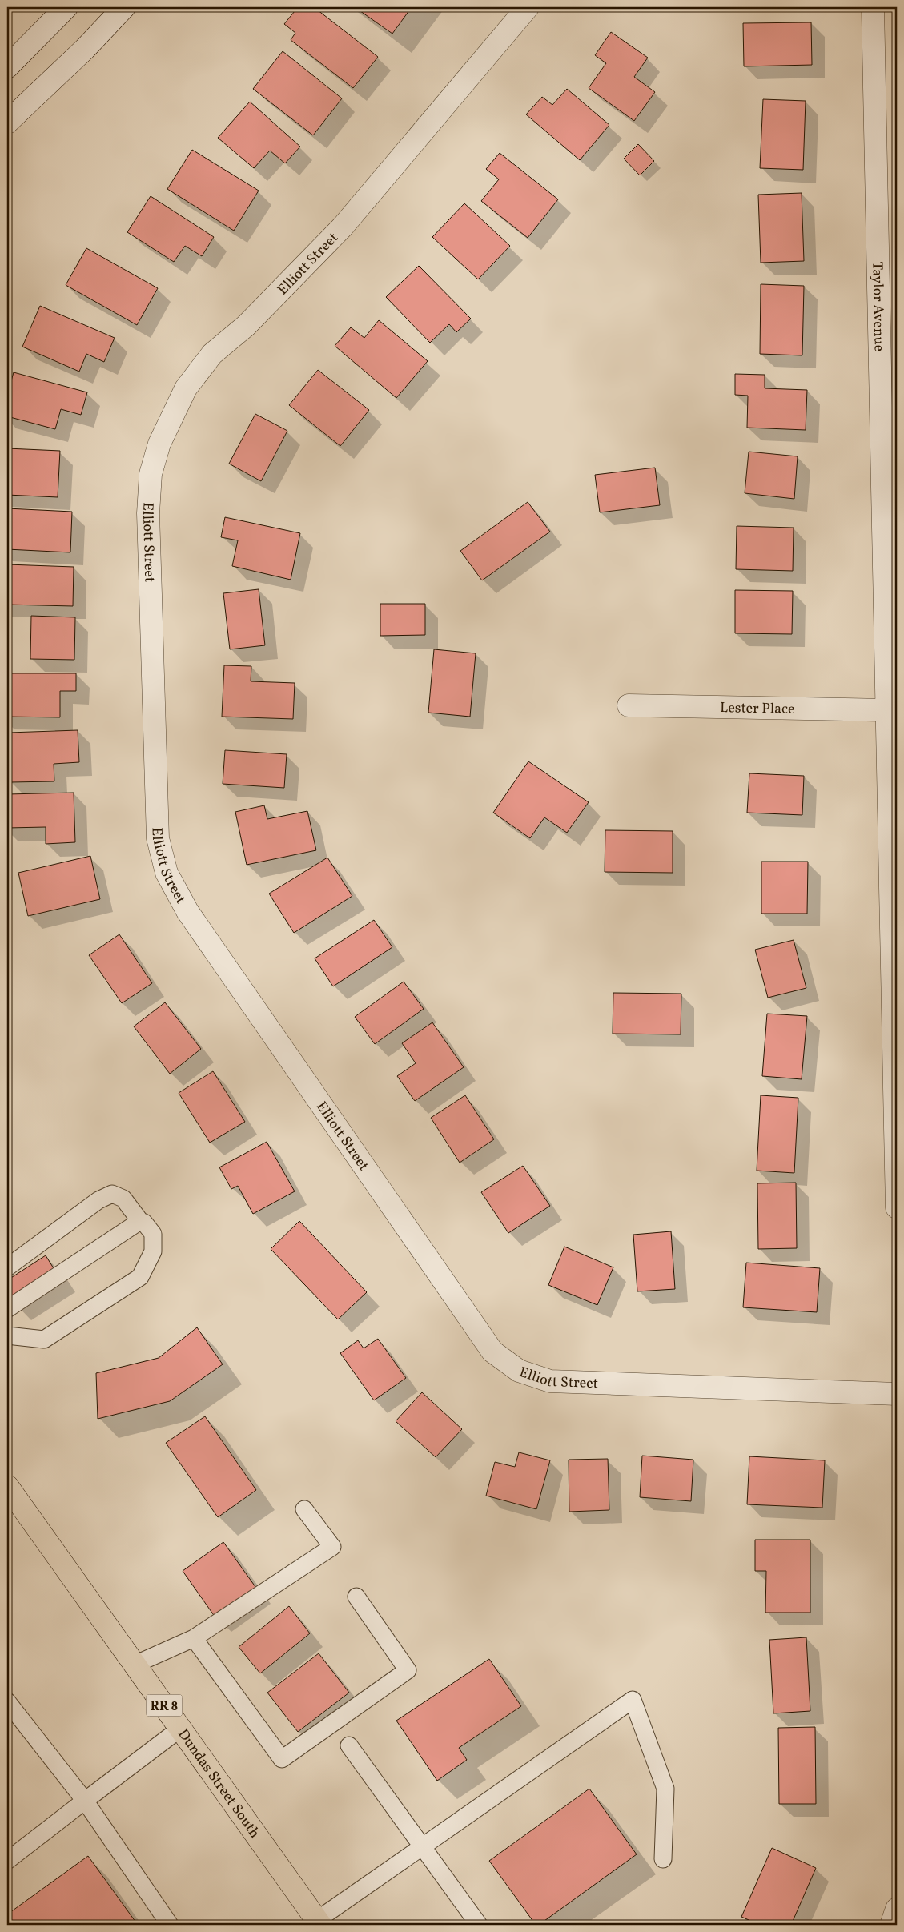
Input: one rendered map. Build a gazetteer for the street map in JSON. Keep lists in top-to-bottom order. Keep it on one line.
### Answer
{"streets":{"main road":["RR 8","Dundas Street South"],"street":["Elliott Street","Taylor Avenue","Lester Place"]},"crossings":[["Taylor Avenue","Lester Place"]]}
